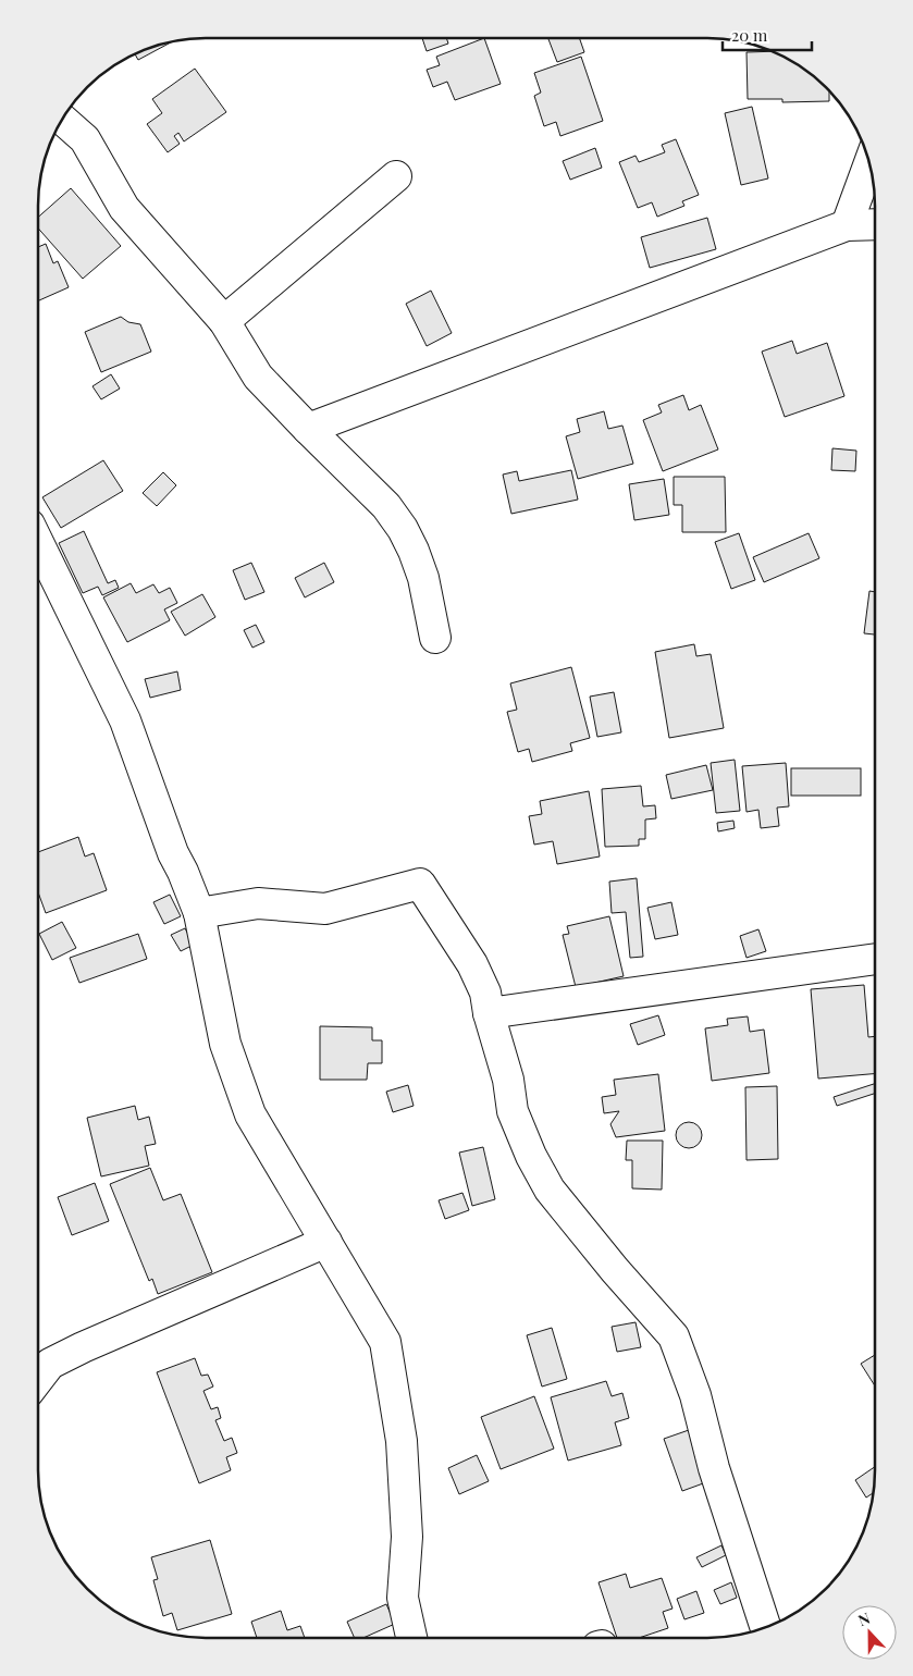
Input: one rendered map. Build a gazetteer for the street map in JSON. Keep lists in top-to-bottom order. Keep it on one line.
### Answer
{"scale_bar":"20 m","north":"top"}
